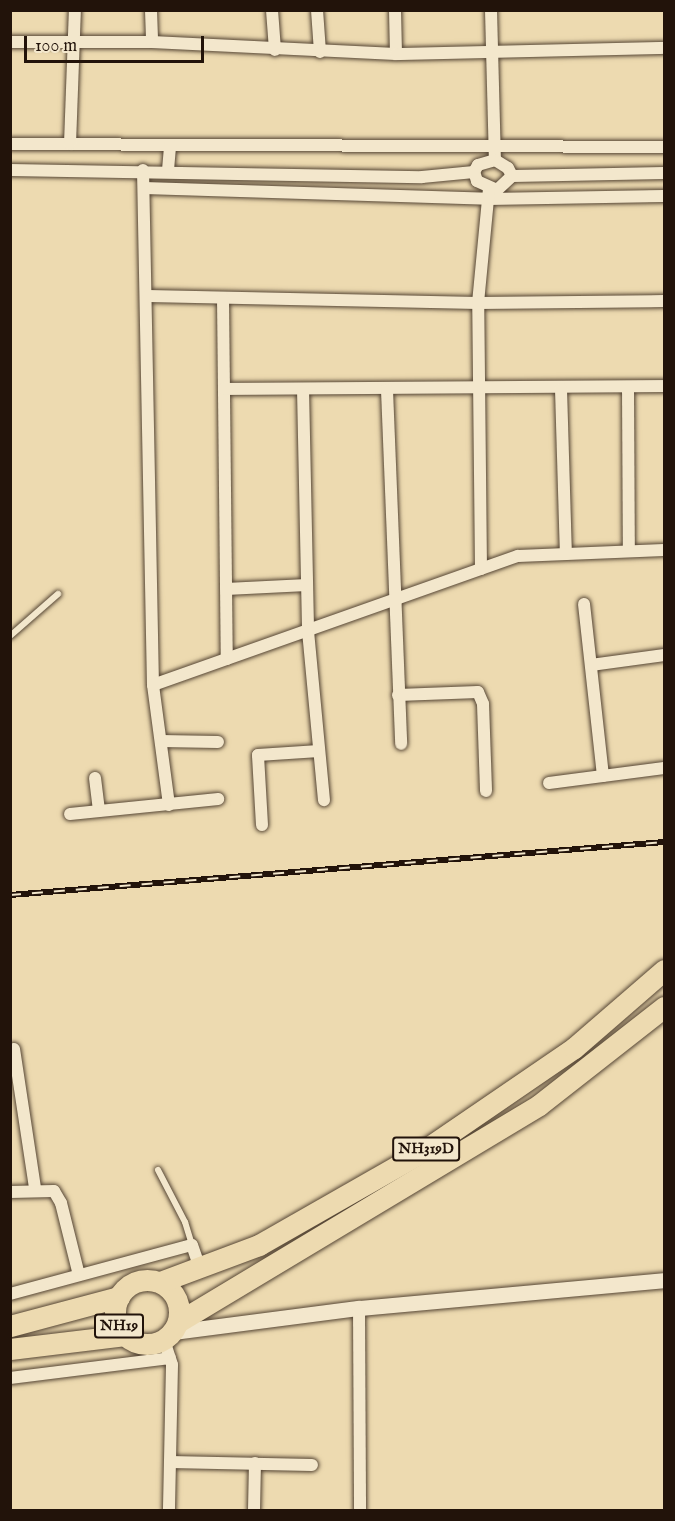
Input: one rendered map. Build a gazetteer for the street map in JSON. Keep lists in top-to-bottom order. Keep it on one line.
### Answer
{"streets":{"highway":["NH319D","NH19"]},"crossings":[["NH319D","NH19"]],"scale_bar":"100 m"}
